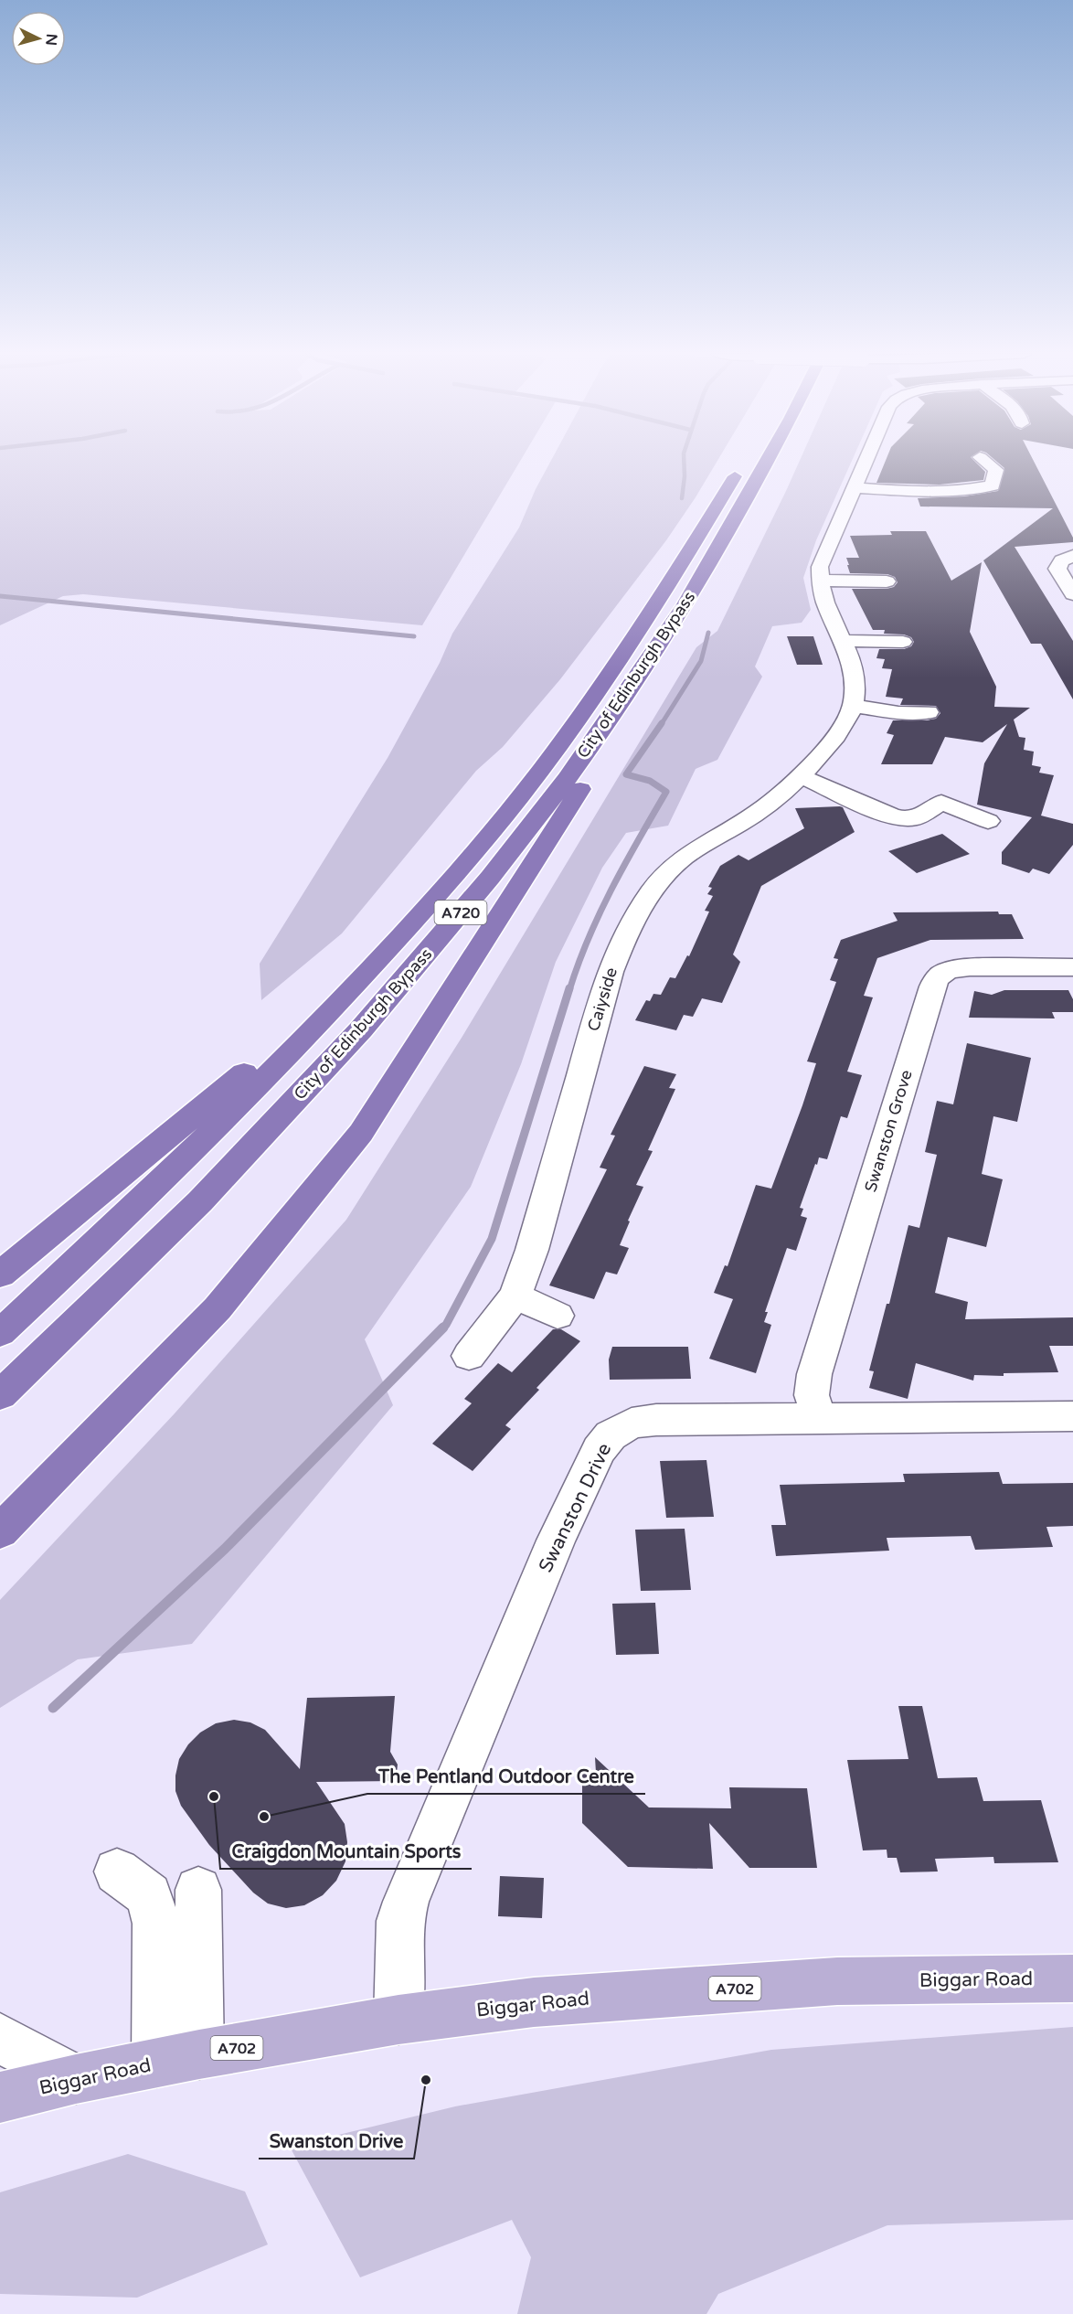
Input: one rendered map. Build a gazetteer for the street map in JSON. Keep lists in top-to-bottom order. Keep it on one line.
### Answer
{"streets":{"highway":["City of Edinburgh Bypass","A720"],"main road":["Biggar Road","A702"],"street":["Caiyside","Swanston Grove","Swanston Drive"]},"crossings":[["Swanston Grove","Swanston Drive"],["Swanston Drive","Biggar Road"]],"places":["Craigdon Mountain Sports","The Pentland Outdoor Centre","Swanston Drive"],"north":"right"}
